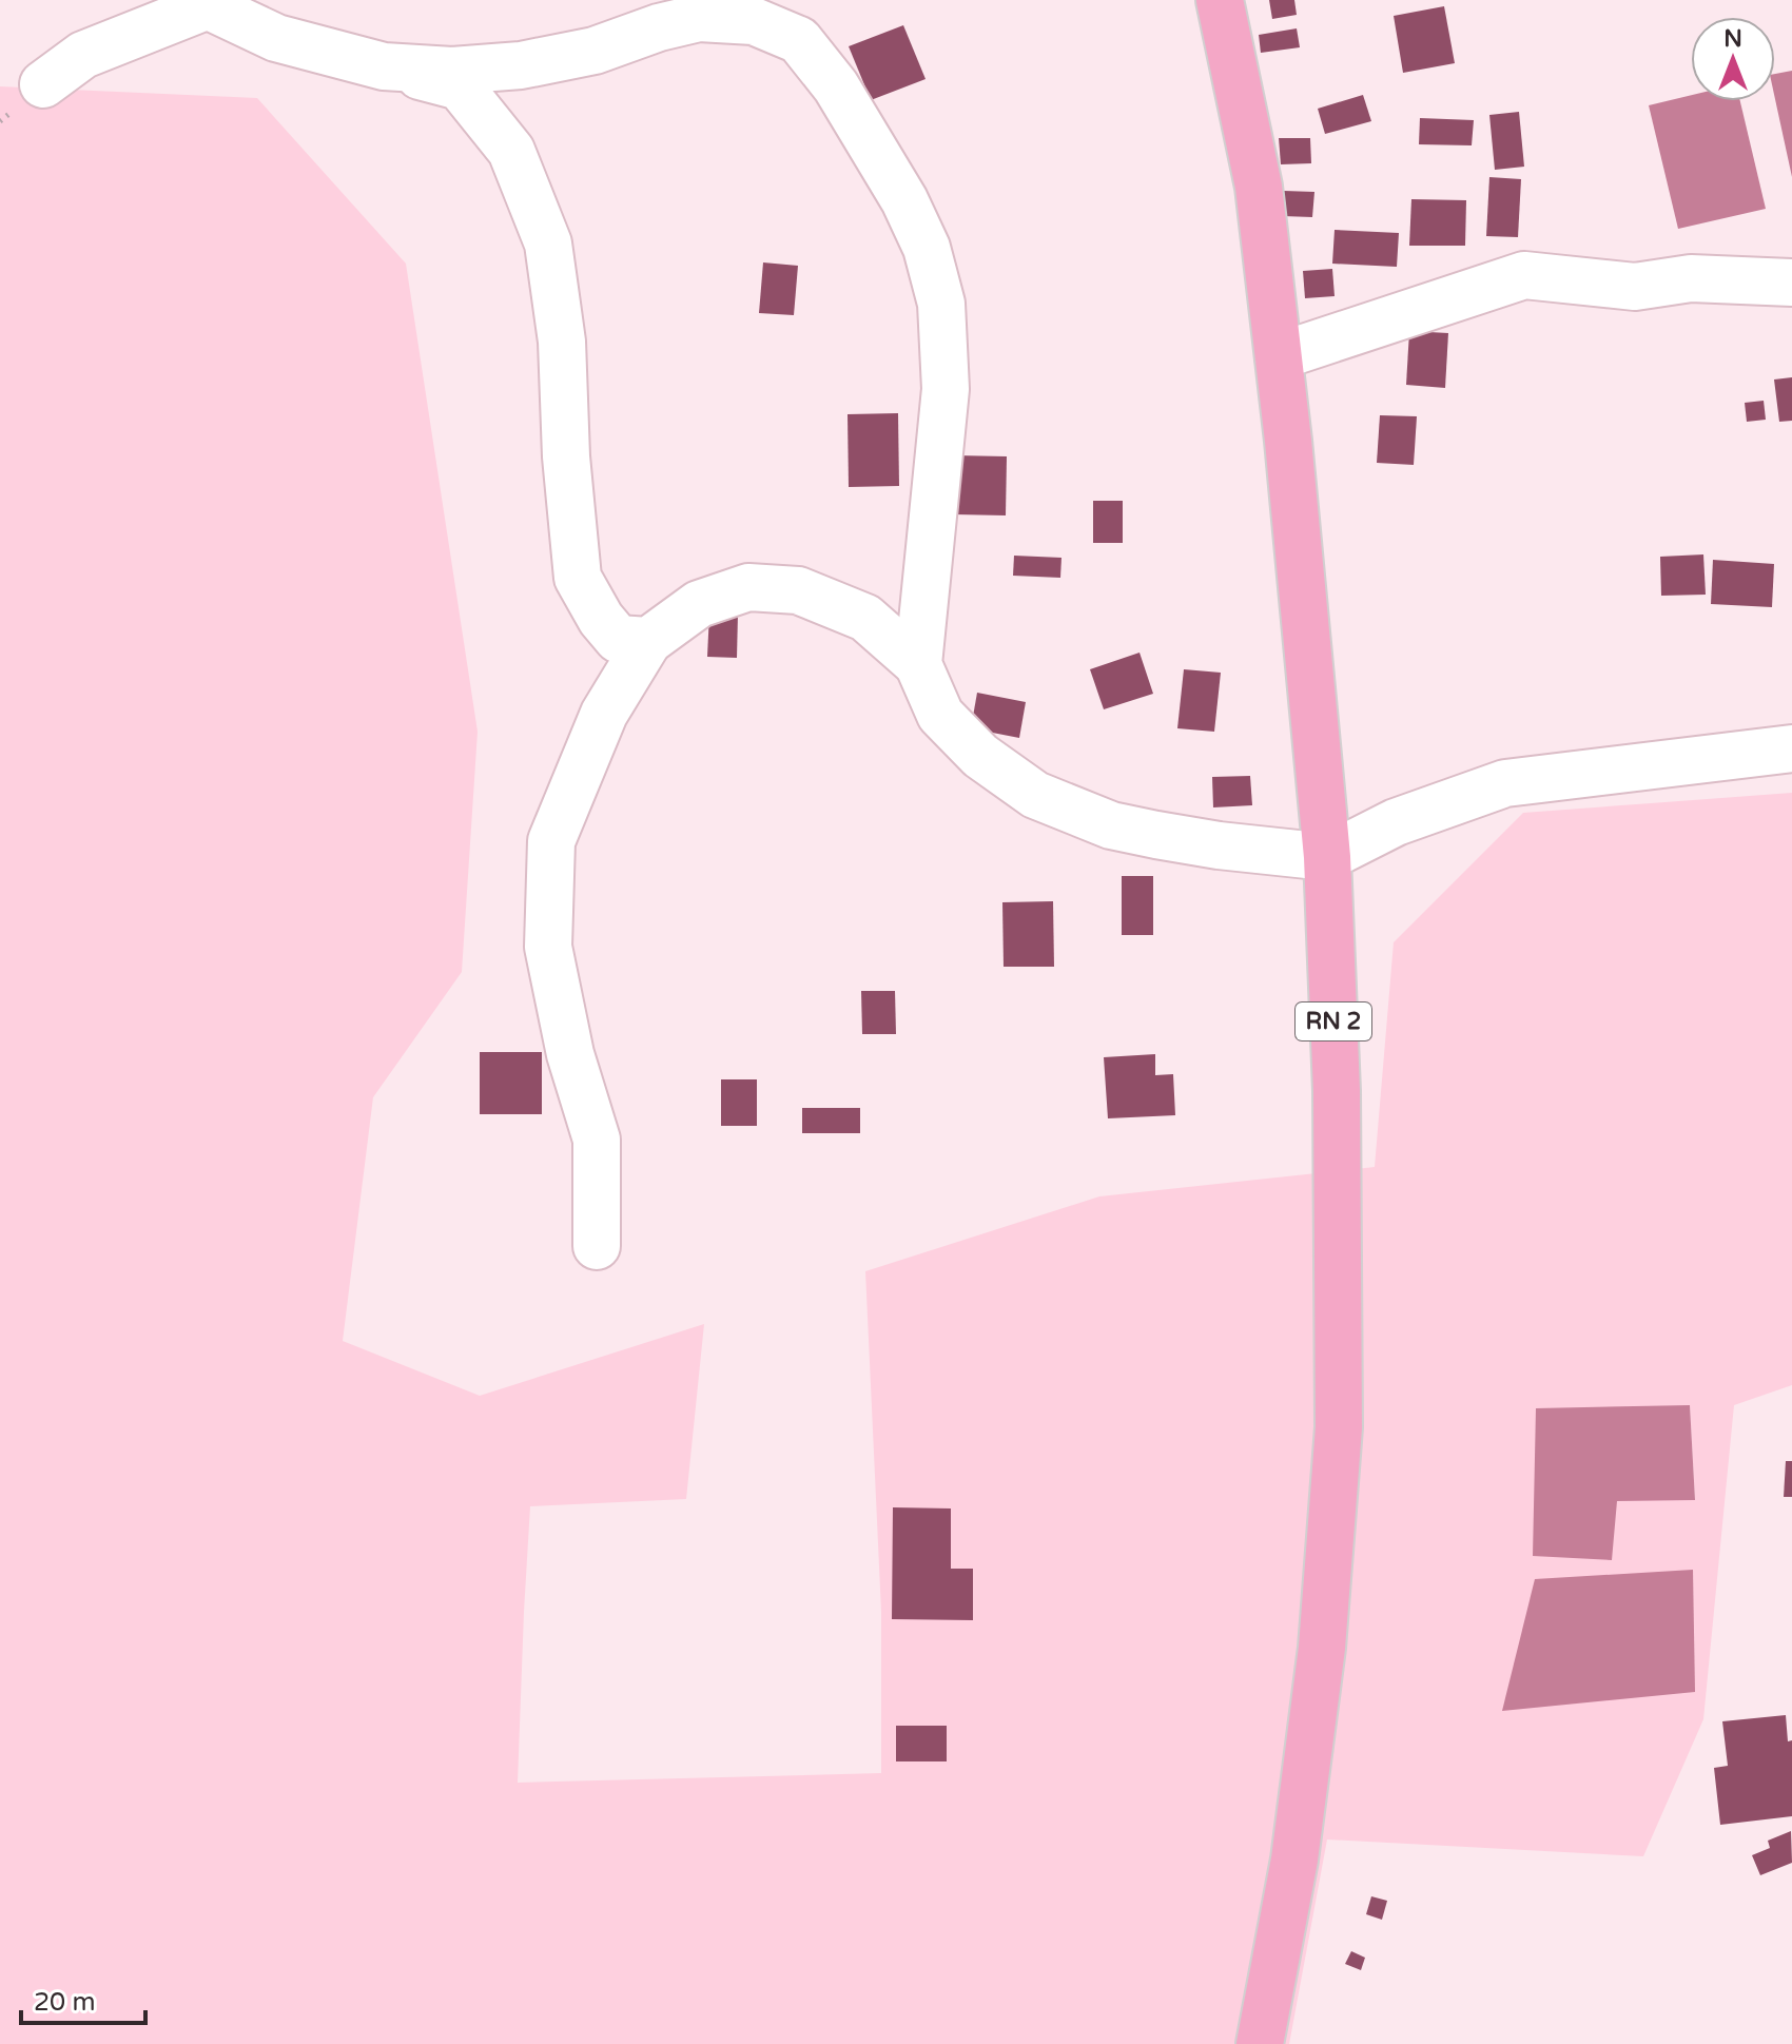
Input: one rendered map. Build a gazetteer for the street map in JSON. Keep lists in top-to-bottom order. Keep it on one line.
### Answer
{"streets":{"main road":["RN 2"]},"scale_bar":"20 m","north":"top"}
